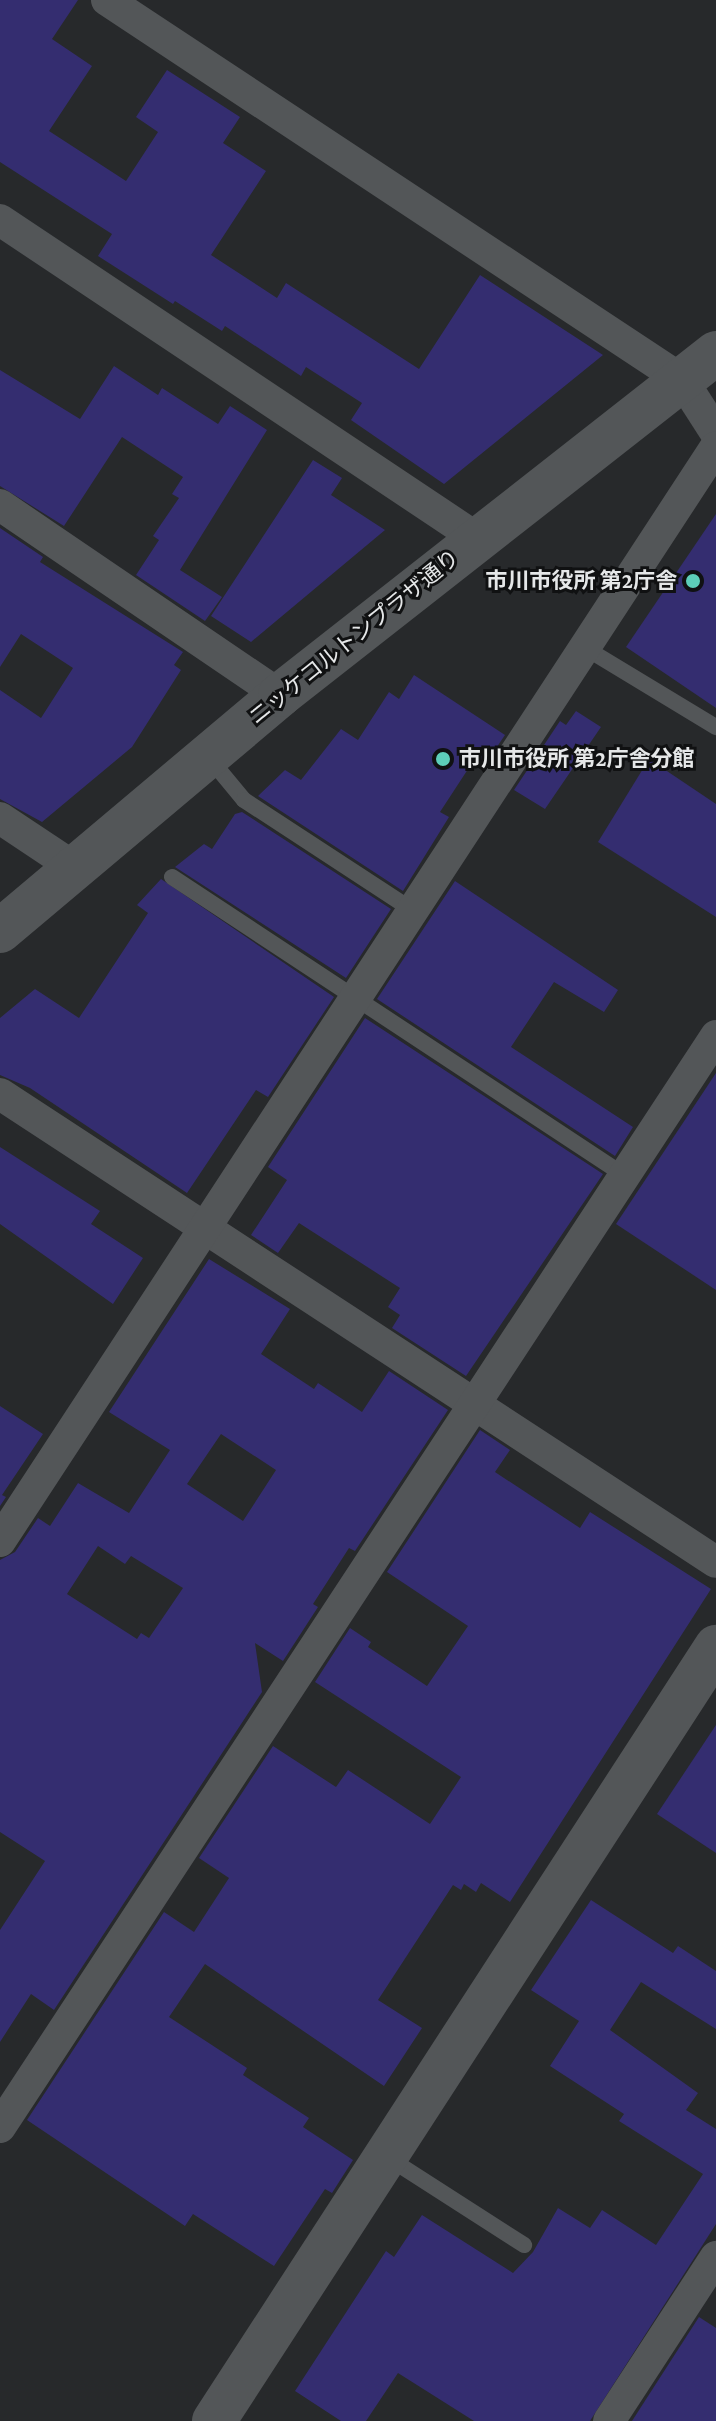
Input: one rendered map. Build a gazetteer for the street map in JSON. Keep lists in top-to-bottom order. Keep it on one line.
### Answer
{"streets":{"street":["ニッケコルトンプラザ通り"]},"places":["市川市役所 第2庁舎","市川市役所 第2庁舎分館"]}
